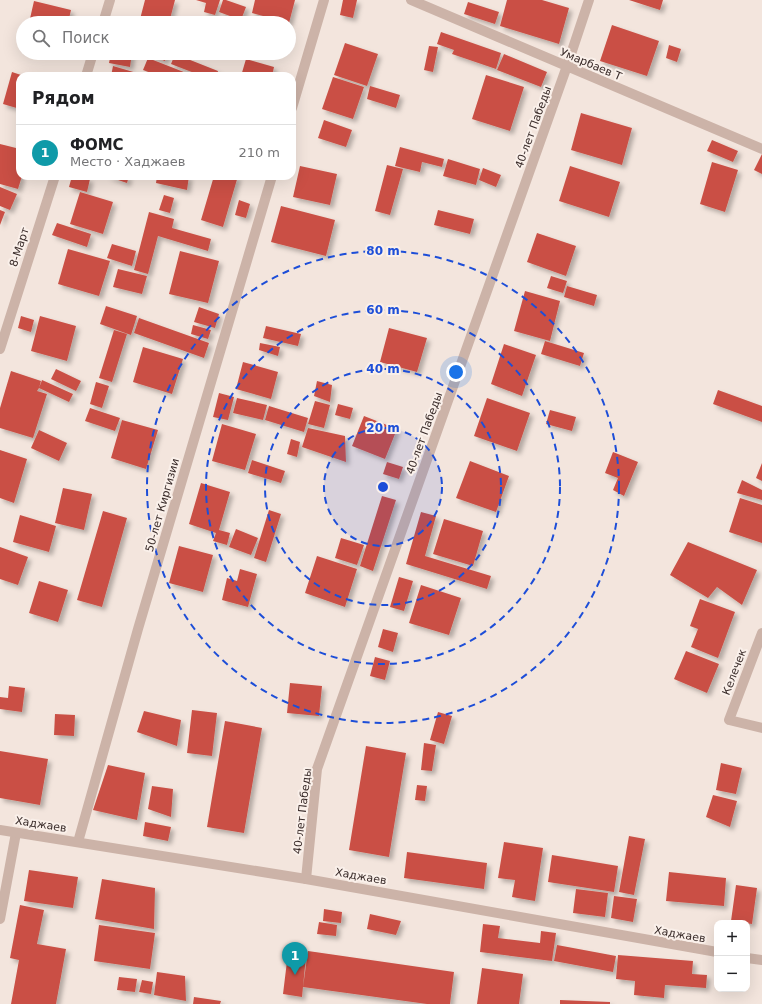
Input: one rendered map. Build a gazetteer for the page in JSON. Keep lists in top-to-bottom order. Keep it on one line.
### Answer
{"streets":{"street":["Умарбаев Т","40-лет Пабеды","8-Март","50-лет Киргизии","Келечек","Хаджаев"]},"crossings":[["Умарбаев Т","40-лет Пабеды"],["40-лет Пабеды","Хаджаев"],["50-лет Киргизии","Хаджаев"]],"page":{"search":"Поиск","heading":"Рядом","list":[{"mark":"1","name":"ФОМС","note":"Место · Хаджаев","value":"210 m"}],"map_buttons":["+","−"],"pins":"1"},"rings":["80 m","60 m","40 m","20 m"]}
